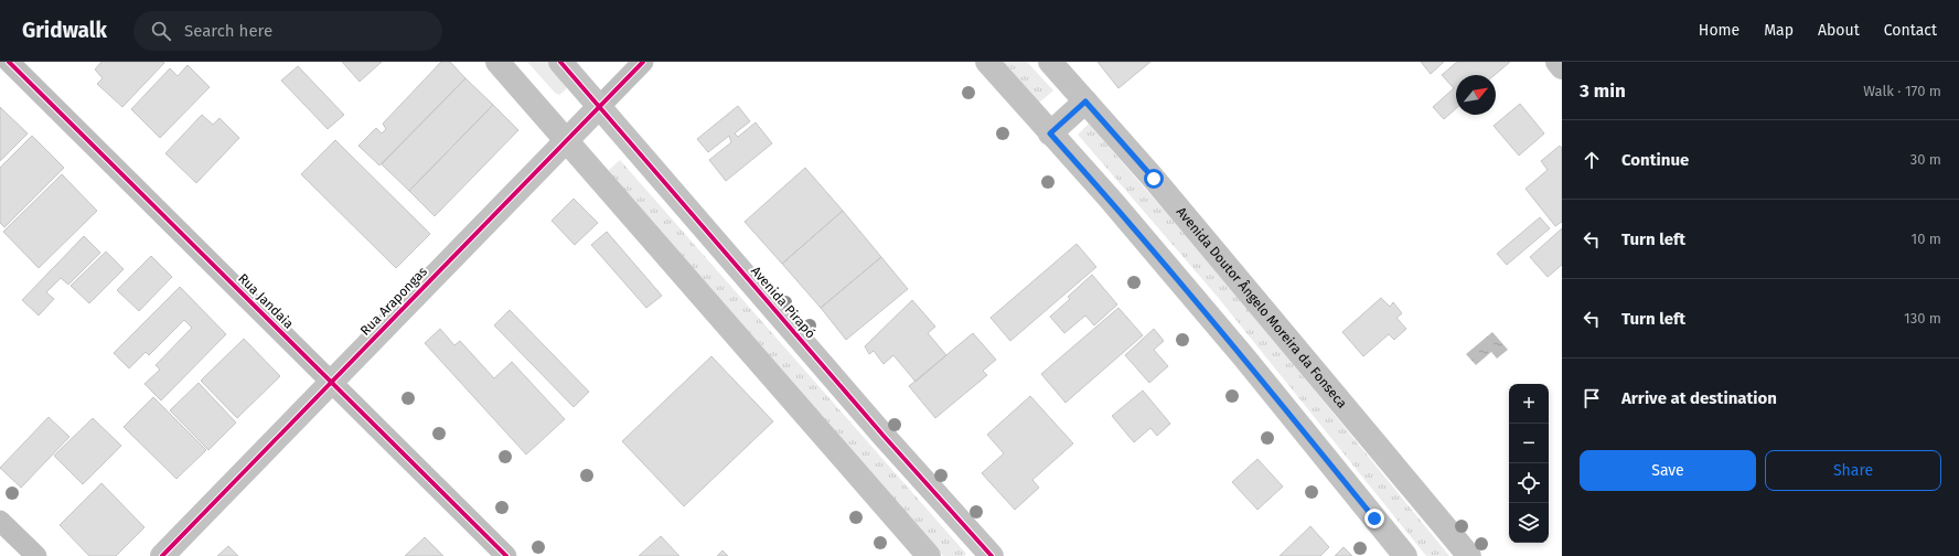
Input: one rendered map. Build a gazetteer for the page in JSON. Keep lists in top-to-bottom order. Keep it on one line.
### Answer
{"streets":{"street":["Rua Jandaia","Rua Arapongas","Avenida Pirapó","Avenida Doutor Ângelo Moreira da Fonseca"]},"crossings":[["Rua Jandaia","Rua Arapongas"],["Rua Arapongas","Avenida Pirapó"]],"north":"top right","page":{"header":"Gridwalk","search":"Search here","nav":["Home","Map","About","Contact"],"heading":["3 min","Walk · 170 m"],"list":[["Continue","30 m"],["Turn left","10 m"],["Turn left","130 m"],"Arrive at destination"],"map_buttons":["+","−"],"buttons":["Save","Share"]}}
